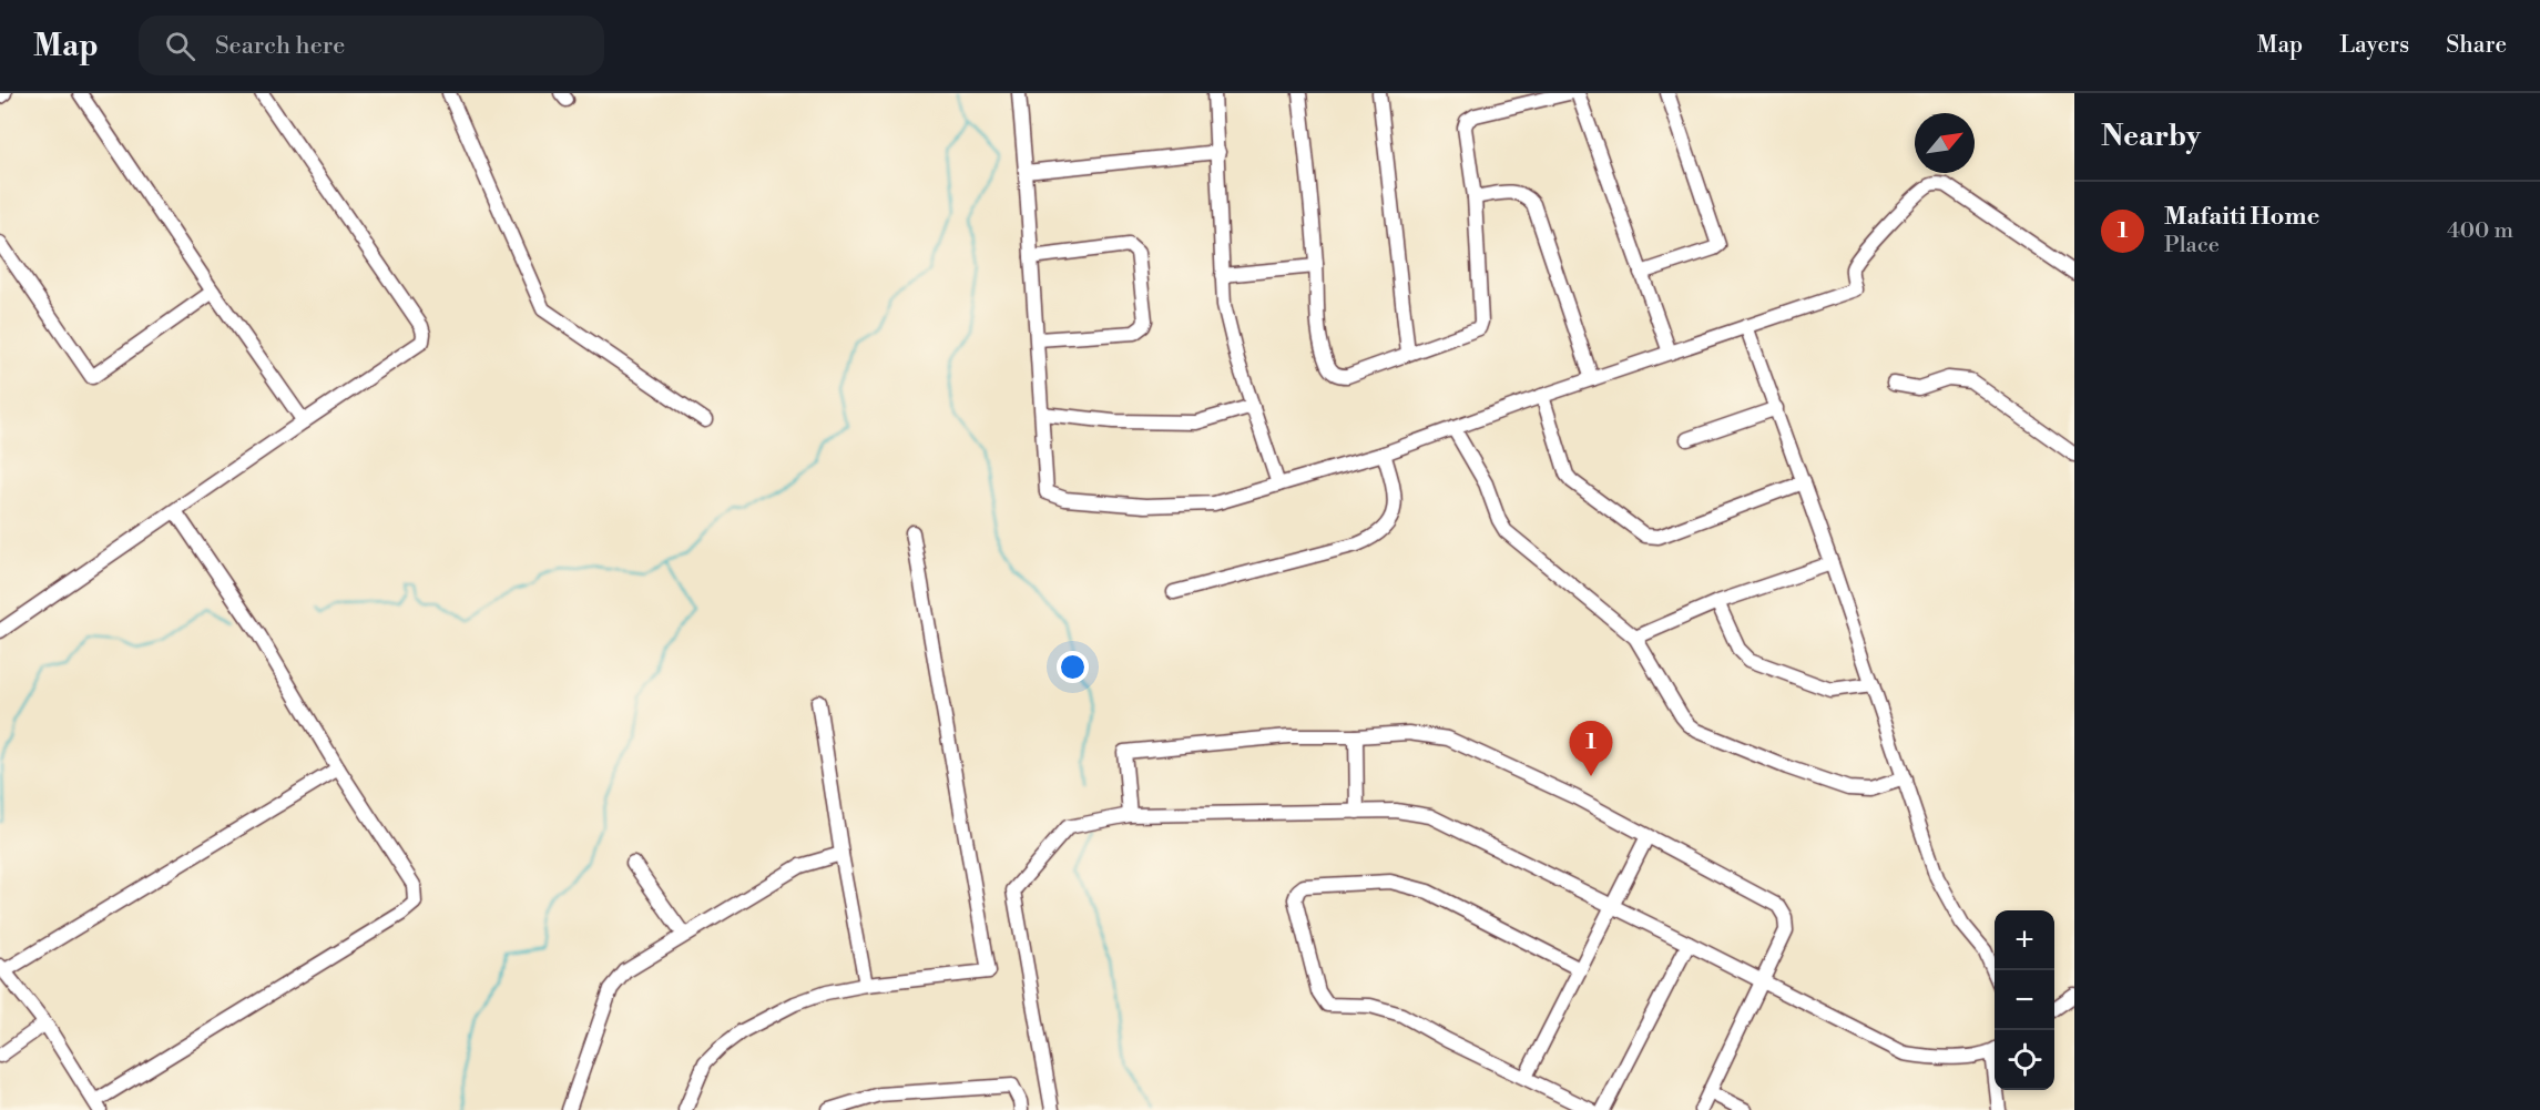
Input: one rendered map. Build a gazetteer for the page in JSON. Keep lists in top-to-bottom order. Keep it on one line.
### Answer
{"north":"top right","page":{"header":"Map","search":"Search here","nav":["Map","Layers","Share"],"heading":"Nearby","list":[{"mark":"1","name":"Mafaiti Home","note":"Place","value":"400 m"}],"pins":"1","map_buttons":["+","−"]}}
